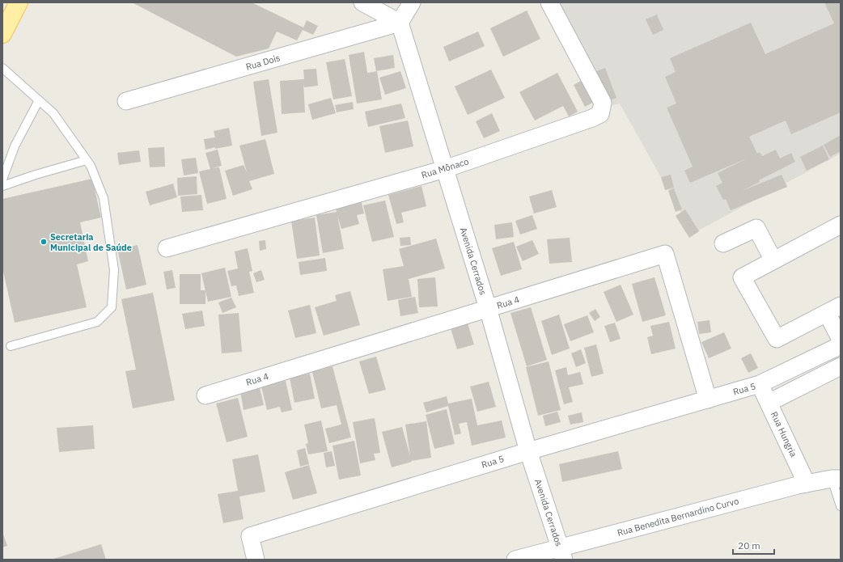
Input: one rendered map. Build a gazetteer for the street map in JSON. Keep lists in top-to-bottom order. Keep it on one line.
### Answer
{"streets":{"street":["Rua Dois","Rua Mônaco","Avenida Cerrados","Rua 4","Rua 5","Rua Hungria","Rua Benedita Bernardino Curvo"]},"crossings":[["Rua Dois","Avenida Cerrados"],["Rua Mônaco","Avenida Cerrados"],["Avenida Cerrados","Rua 4"],["Avenida Cerrados","Rua 5"],["Avenida Cerrados","Rua Benedita Bernardino Curvo"],["Rua 4","Rua 5"],["Rua 5","Rua Hungria"],["Rua Hungria","Rua Benedita Bernardino Curvo"]],"places":["Secretaria Municipal de Saúde"],"scale_bar":"20 m"}
